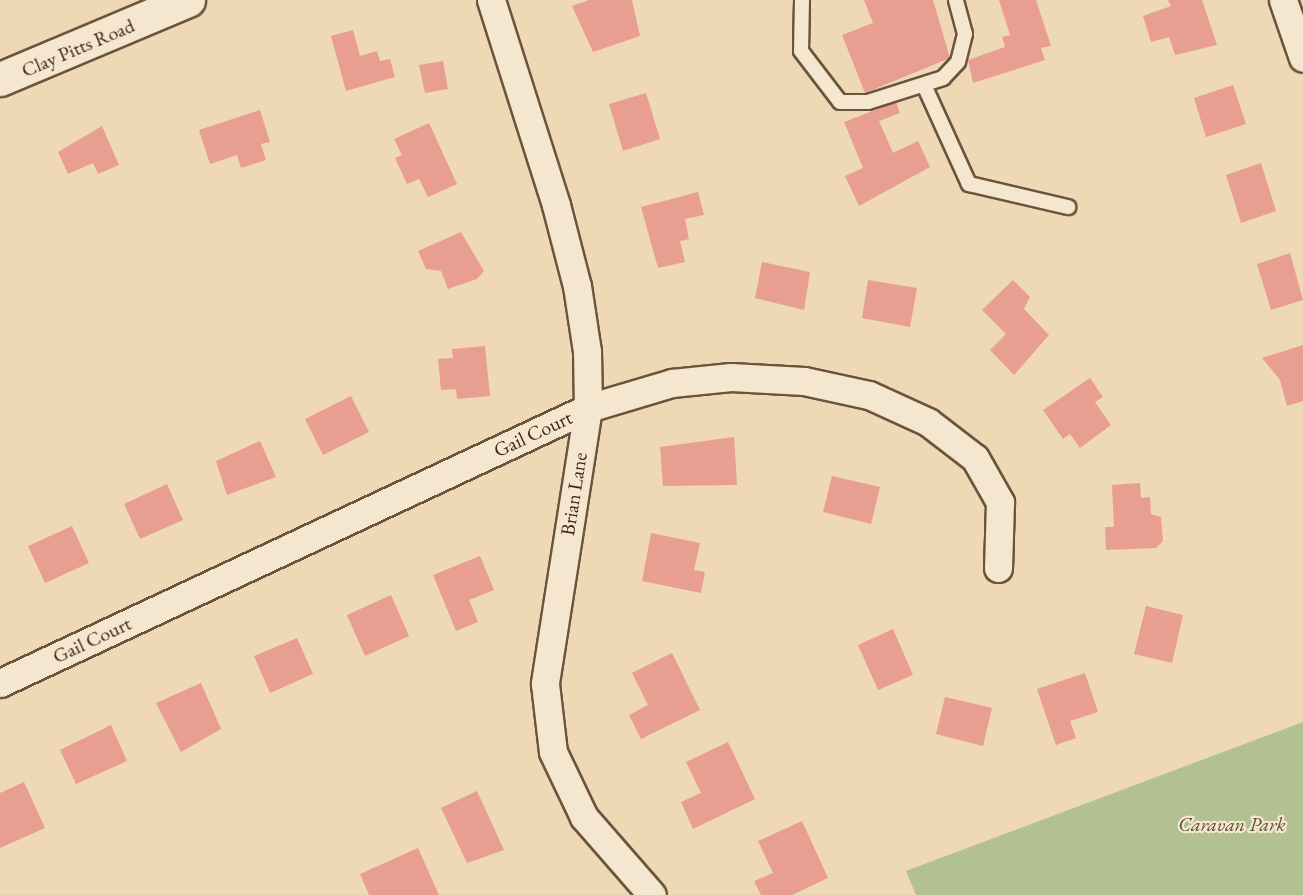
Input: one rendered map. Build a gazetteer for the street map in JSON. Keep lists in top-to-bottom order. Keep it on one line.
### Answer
{"streets":{"street":["Clay Pitts Road","Gail Court","Brian Lane"]},"crossings":[["Gail Court","Brian Lane"]],"parks":["Caravan Park"]}
